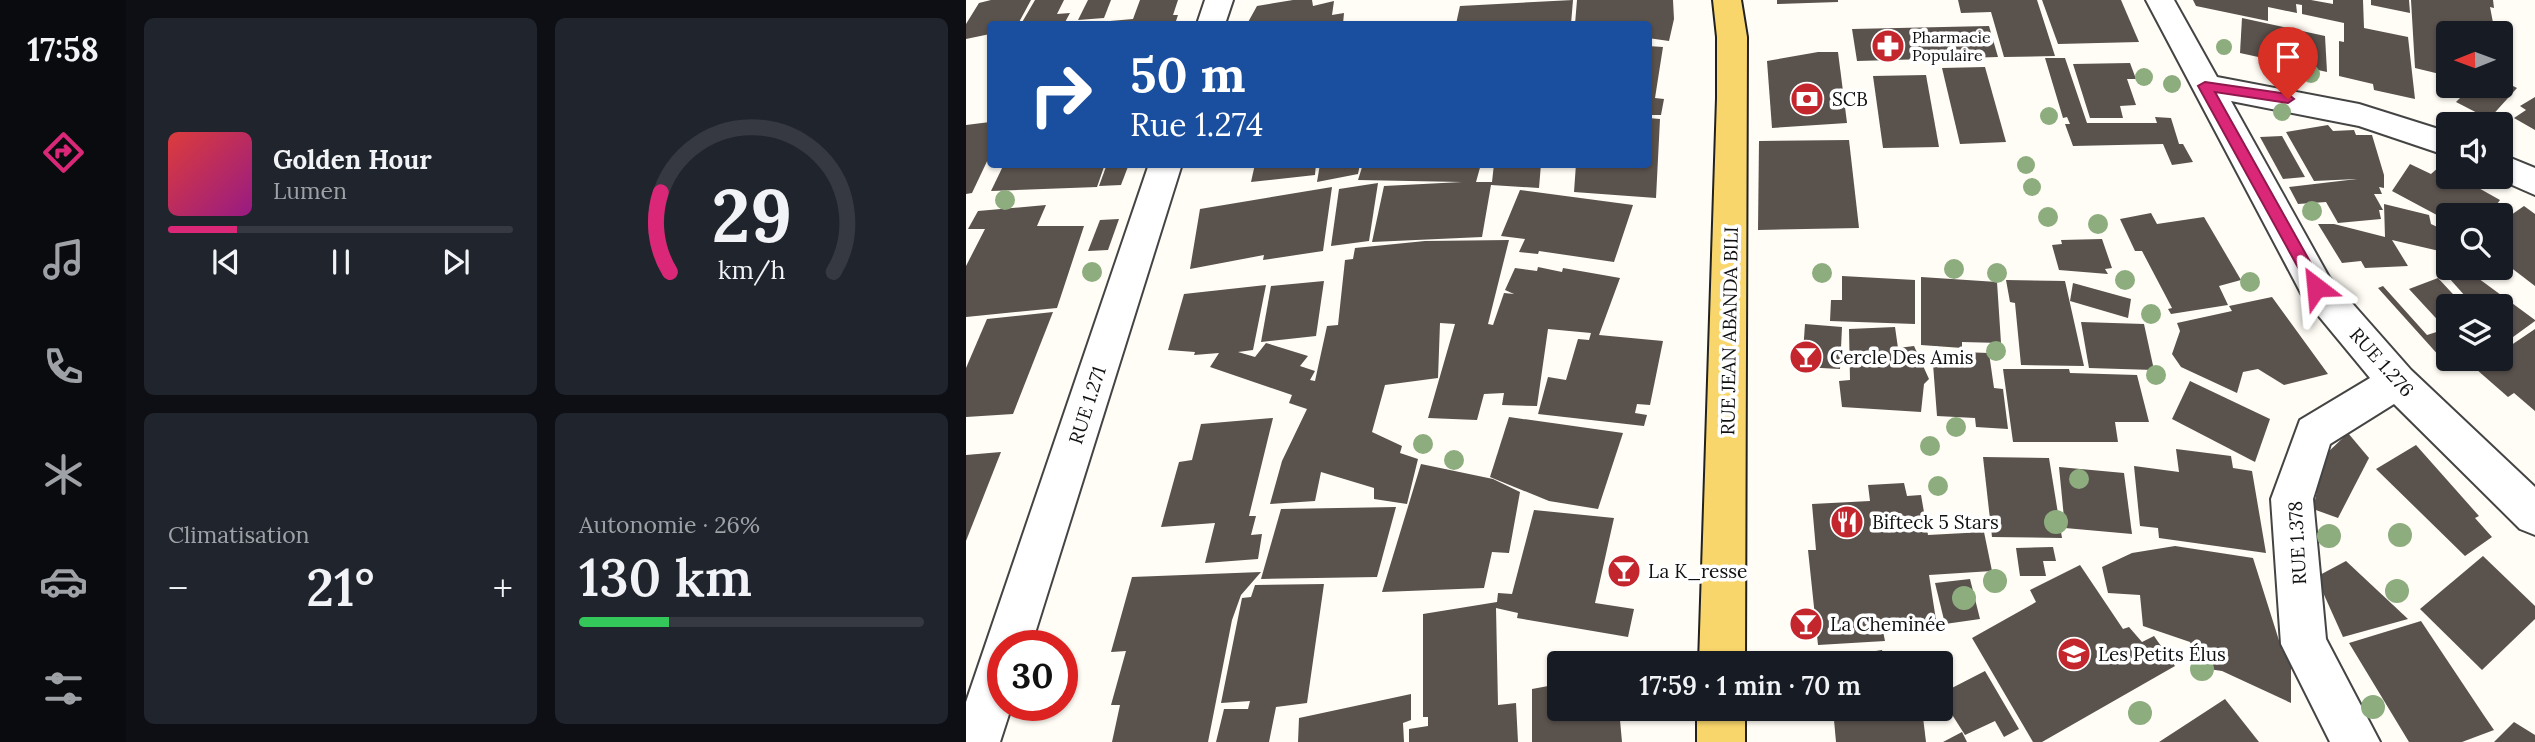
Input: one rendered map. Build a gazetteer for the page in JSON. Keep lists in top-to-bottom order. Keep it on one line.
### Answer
{"streets":{"main road":["RUE JEAN ABANDA BILI"],"street":["RUE 1.276","RUE 1.271","RUE 1.378"]},"crossings":[["RUE 1.276","RUE 1.378"]],"places":{"pharmacy":["Pharmacie Populaire"],"bank":["SCB"],"bar":["Cercle Des Amis","La K_resse","La Cheminée"],"restaurant":["Bifteck 5 Stars"],"school or university":["Les Petits Élus"]},"north":"left","page":{"tabs":"17:58","turn":["50 m","Rue 1.274"],"song":["Golden Hour","Lumen"],"tile":["Climatisation",["Autonomie · 26%","130 km"]],"heat":["−","21°","+"],"limit":"30","trip":"17:59 · 1 min · 70 m","gauge":["29","km/h"]}}
